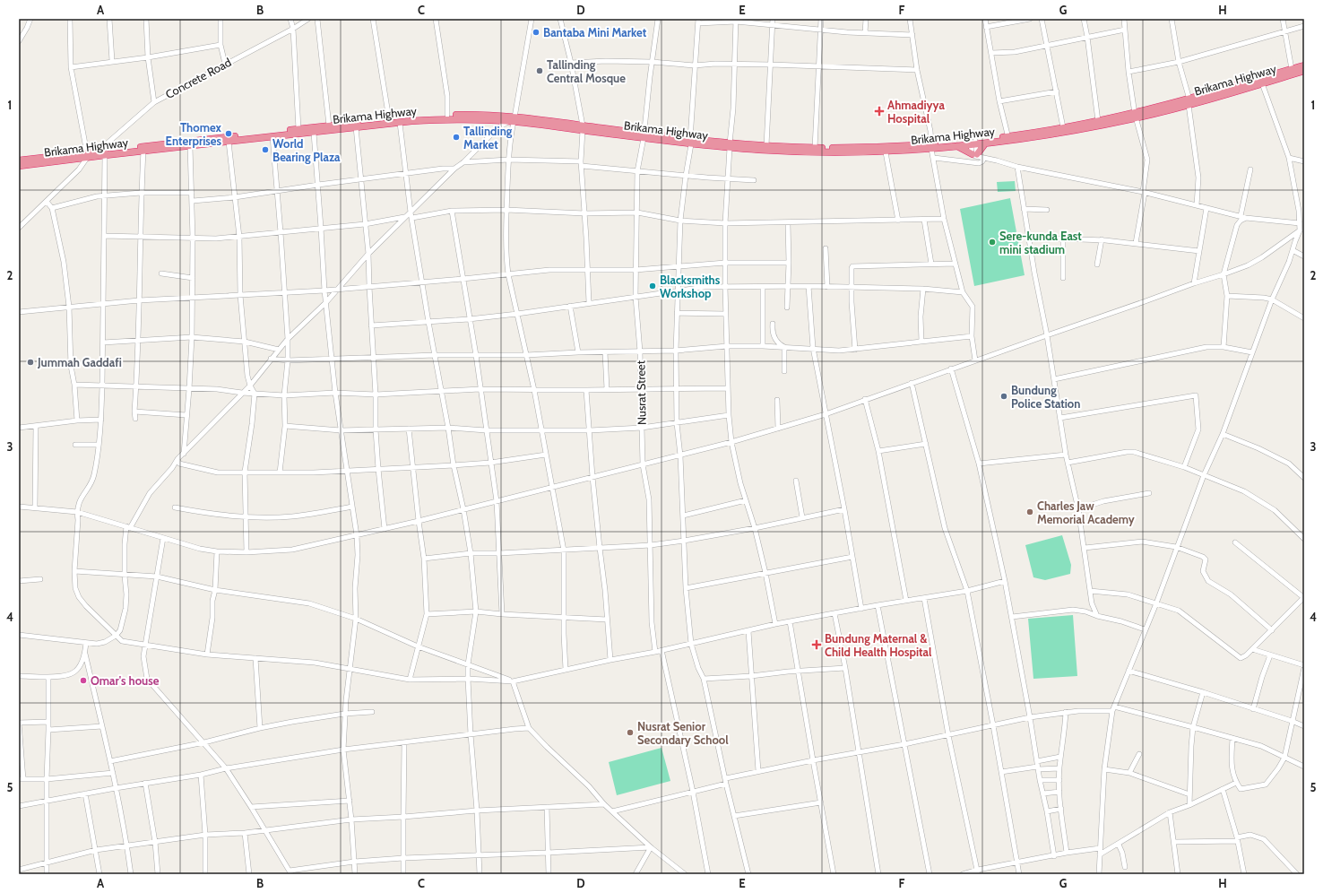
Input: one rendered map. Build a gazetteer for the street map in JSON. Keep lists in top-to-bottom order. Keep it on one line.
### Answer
{"streets":{"highway":["Brikama Highway"],"street":["Concrete Road","Nusrat Street"]},"crossings":[["Concrete Road","Brikama Highway"],["Brikama Highway","Nusrat Street"]],"places":{"other":["Bantaba Mini Market","Tallinding Central Mosque","Thomex Enterprises","Tallinding Market","World Bearing Plaza","Sere-kunda East mini stadium","Blacksmiths Workshop","Jummah Gaddafi","Bundung Police Station","Charles Jaw Memorial Academy","Omar's house","Nusrat Senior Secondary School"],"health":["Ahmadiyya Hospital","Bundung Maternal & Child Health Hospital"]},"grid":{"columns":["A","B","C","D","E","F","G","H"],"rows":["1","2","3","4","5"]}}
